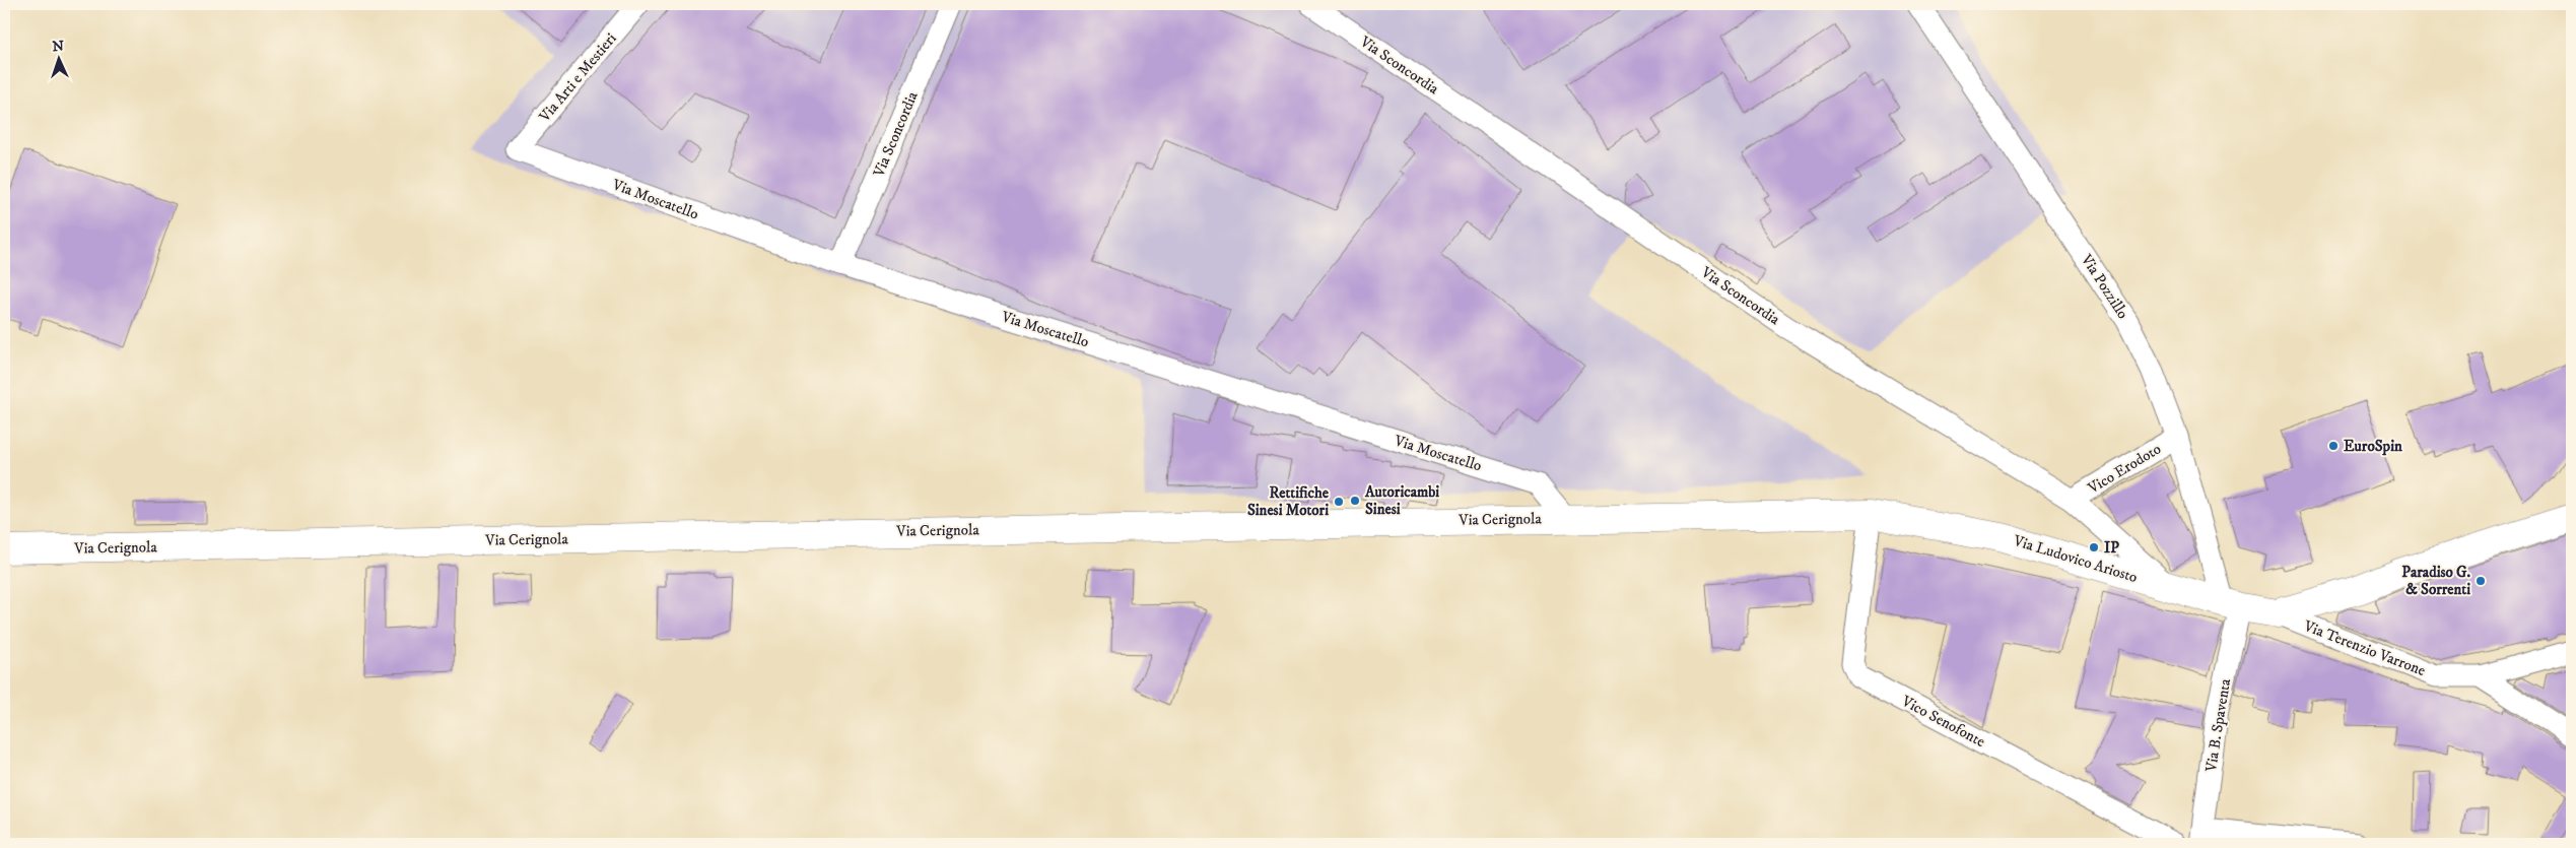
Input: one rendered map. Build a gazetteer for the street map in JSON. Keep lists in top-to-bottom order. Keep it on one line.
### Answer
{"streets":{"street":["Via Sconcordia","Via Arti e Mestieri","Via Moscatello","Via Pozzillo","Vico Erodoto","Via Cerignola","Via Ludovico Ariosto","Via Terenzio Varrone","Vico Senofonte","Via B. Spaventa"]},"crossings":[["Via Sconcordia","Via Moscatello"],["Via Sconcordia","Vico Erodoto"],["Via Sconcordia","Via Ludovico Ariosto"],["Via Arti e Mestieri","Via Moscatello"],["Via Moscatello","Via Cerignola"],["Via Pozzillo","Vico Erodoto"],["Via Pozzillo","Via Ludovico Ariosto"],["Via Pozzillo","Via B. Spaventa"],["Via Cerignola","Via Ludovico Ariosto"],["Via Cerignola","Vico Senofonte"],["Via Ludovico Ariosto","Via Terenzio Varrone"],["Via Ludovico Ariosto","Vico Senofonte"],["Via Ludovico Ariosto","Via B. Spaventa"]],"places":["EuroSpin","Autoricambi Sinesi","Rettifiche Sinesi Motori","IP","Paradiso G. & Sorrenti"],"north":"top"}
